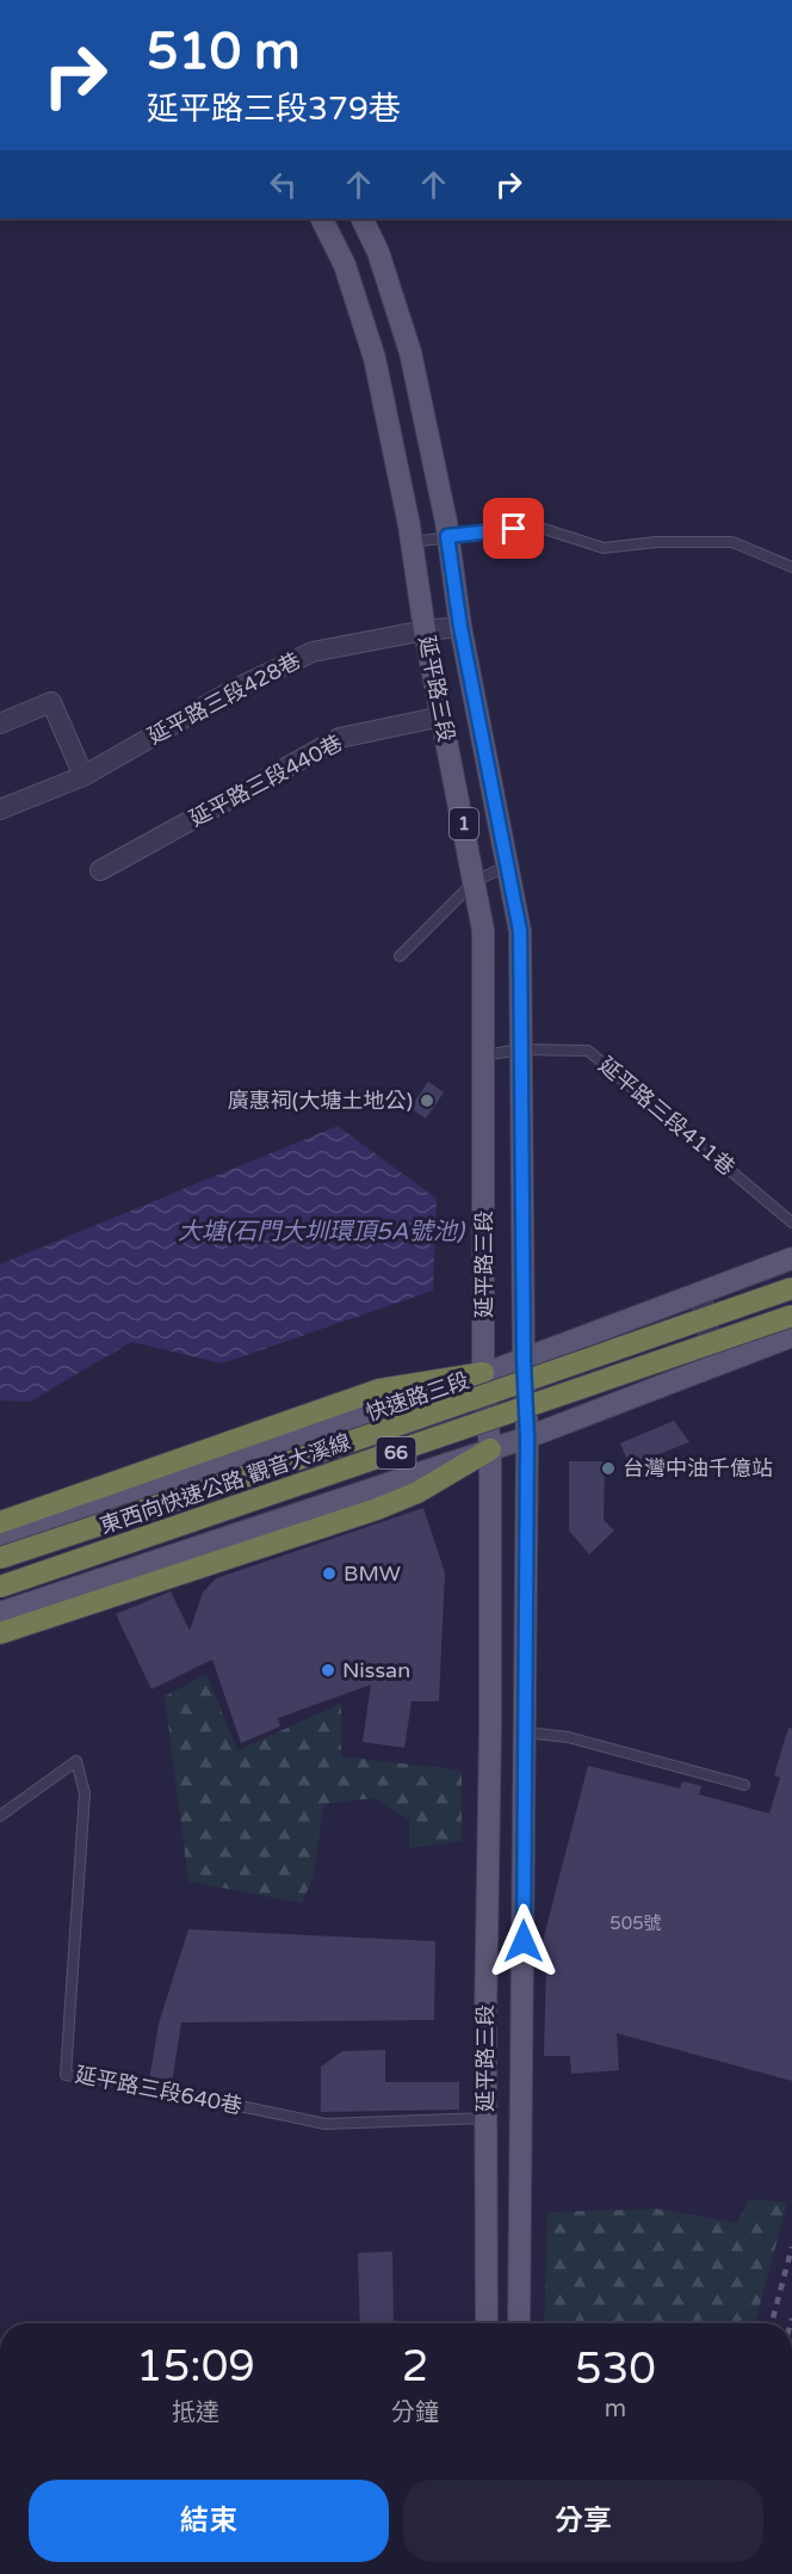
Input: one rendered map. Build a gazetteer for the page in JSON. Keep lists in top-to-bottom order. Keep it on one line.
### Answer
{"streets":{"highway":["66","東西向快速公路 觀音大溪線"],"main road":["延平路三段","1","快速路三段"],"street":["延平路三段428巷","延平路三段440巷"],"lane":["延平路三段411巷","延平路三段640巷"]},"crossings":[["延平路三段","延平路三段428巷"],["延平路三段","延平路三段440巷"],["延平路三段","延平路三段411巷"],["延平路三段","快速路三段"],["延平路三段","66"],["延平路三段","延平路三段640巷"]],"water":["大塘(石門大圳環頂5A號池)"],"places":["廣惠祠(大塘土地公)","台灣中油千億站","BMW","Nissan"],"house_numbers":["505號"],"page":{"turn":["510 m","延平路三段379巷"],"eta":["15:09","抵達","2","分鐘","530","m"],"buttons":["結束","分享"]}}
